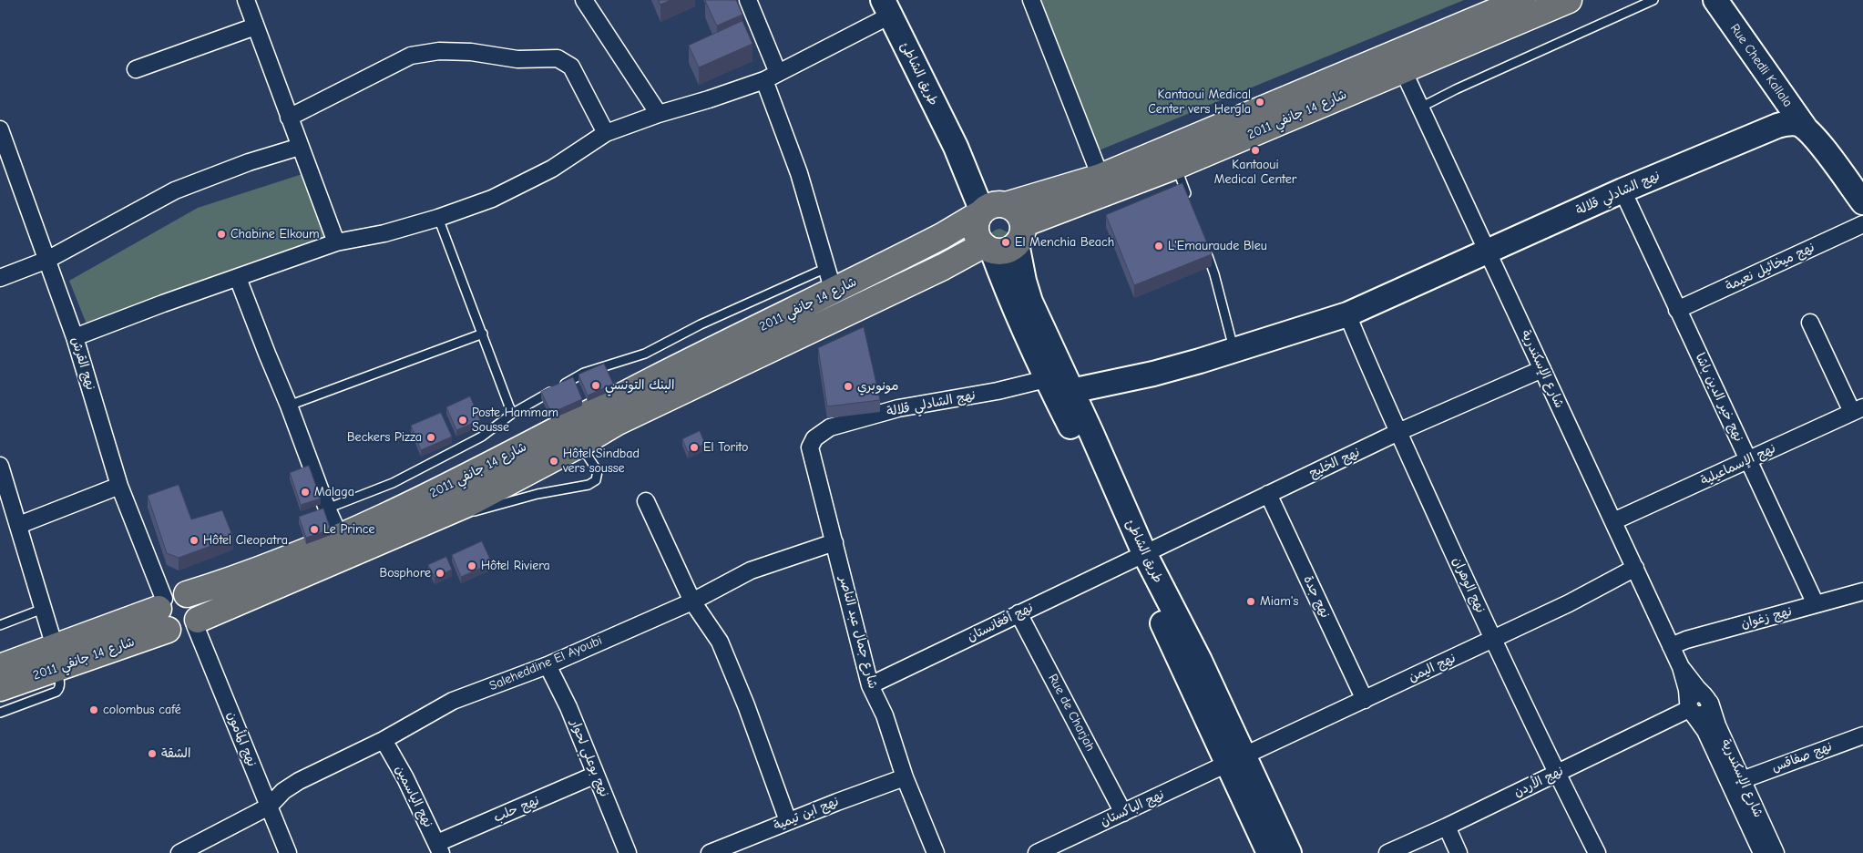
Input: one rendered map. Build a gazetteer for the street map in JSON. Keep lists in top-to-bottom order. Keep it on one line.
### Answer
{"streets":{"main road":["شارع 14 جانفي 2011"],"street":["Rue Chedli Kallala","طريق الشاطئ","نهج الشادلي قلالة","نهج ميخائيل نعيمة","نهج القرش","شارع الإسكندرية","نهج خير الدين باشا","نهج الخليج","نهج الإسماعيلية","نهج الوهران","نهج جدة","نهج زغوان","نهج أفغانستان","شارع جمال عبد الناصر","Saleheddine El Ayoubi","نهج اليمن","Rue de Charjah","نهج المأمون","نهج صفاقس","نهج بوعلي لحوار","نهج الأردن","نهج الياسمين","نهج الباكستان","نهج حلب","نهج ابن تيمية"]},"crossings":[["Rue Chedli Kallala","نهج الشادلي قلالة"],["طريق الشاطئ","شارع 14 جانفي 2011"],["طريق الشاطئ","نهج الشادلي قلالة"],["طريق الشاطئ","نهج الخليج"],["طريق الشاطئ","نهج أفغانستان"],["طريق الشاطئ","نهج اليمن"],["طريق الشاطئ","نهج الباكستان"],["شارع 14 جانفي 2011","نهج القرش"],["شارع 14 جانفي 2011","شارع الإسكندرية"],["شارع 14 جانفي 2011","نهج المأمون"],["نهج الشادلي قلالة","شارع الإسكندرية"],["نهج الشادلي قلالة","نهج خير الدين باشا"],["نهج الشادلي قلالة","نهج الوهران"],["نهج الشادلي قلالة","شارع جمال عبد الناصر"],["نهج ميخائيل نعيمة","نهج خير الدين باشا"],["شارع الإسكندرية","نهج الخليج"],["شارع الإسكندرية","نهج الإسماعيلية"],["شارع الإسكندرية","نهج زغوان"],["شارع الإسكندرية","نهج اليمن"],["شارع الإسكندرية","نهج صفاقس"],["شارع الإسكندرية","نهج الأردن"],["نهج خير الدين باشا","نهج الإسماعيلية"],["نهج خير الدين باشا","نهج زغوان"],["نهج الخليج","نهج الوهران"],["نهج الخليج","نهج جدة"],["نهج الخليج","نهج أفغانستان"],["نهج الوهران","نهج اليمن"],["نهج الوهران","نهج الأردن"],["نهج جدة","نهج اليمن"],["نهج أفغانستان","شارع جمال عبد الناصر"],["نهج أفغانستان","Rue de Charjah"],["شارع جمال عبد الناصر","Saleheddine El Ayoubi"],["شارع جمال عبد الناصر","نهج ابن تيمية"],["Saleheddine El Ayoubi","نهج المأمون"],["Saleheddine El Ayoubi","نهج بوعلي لحوار"],["Saleheddine El Ayoubi","نهج الياسمين"],["نهج اليمن","نهج الباكستان"],["Rue de Charjah","نهج الباكستان"],["نهج بوعلي لحوار","نهج حلب"],["نهج الياسمين","نهج حلب"]],"places":["Kantaoui Medical Center vers Hergla","Kantaoui Medical Center","Chabine Elkoum","El Menchia Beach","L'Emauraude Bleu","البنك التونسي","مونوبري","Poste Hammam Sousse","Beckers Pizza","El Torito","Hôtel Sindbad vers sousse","Malaga","Le Prince","Hôtel Cleopatra","Hôtel Riviera","Bosphore","Miam's","colombus café","الشقة"]}
